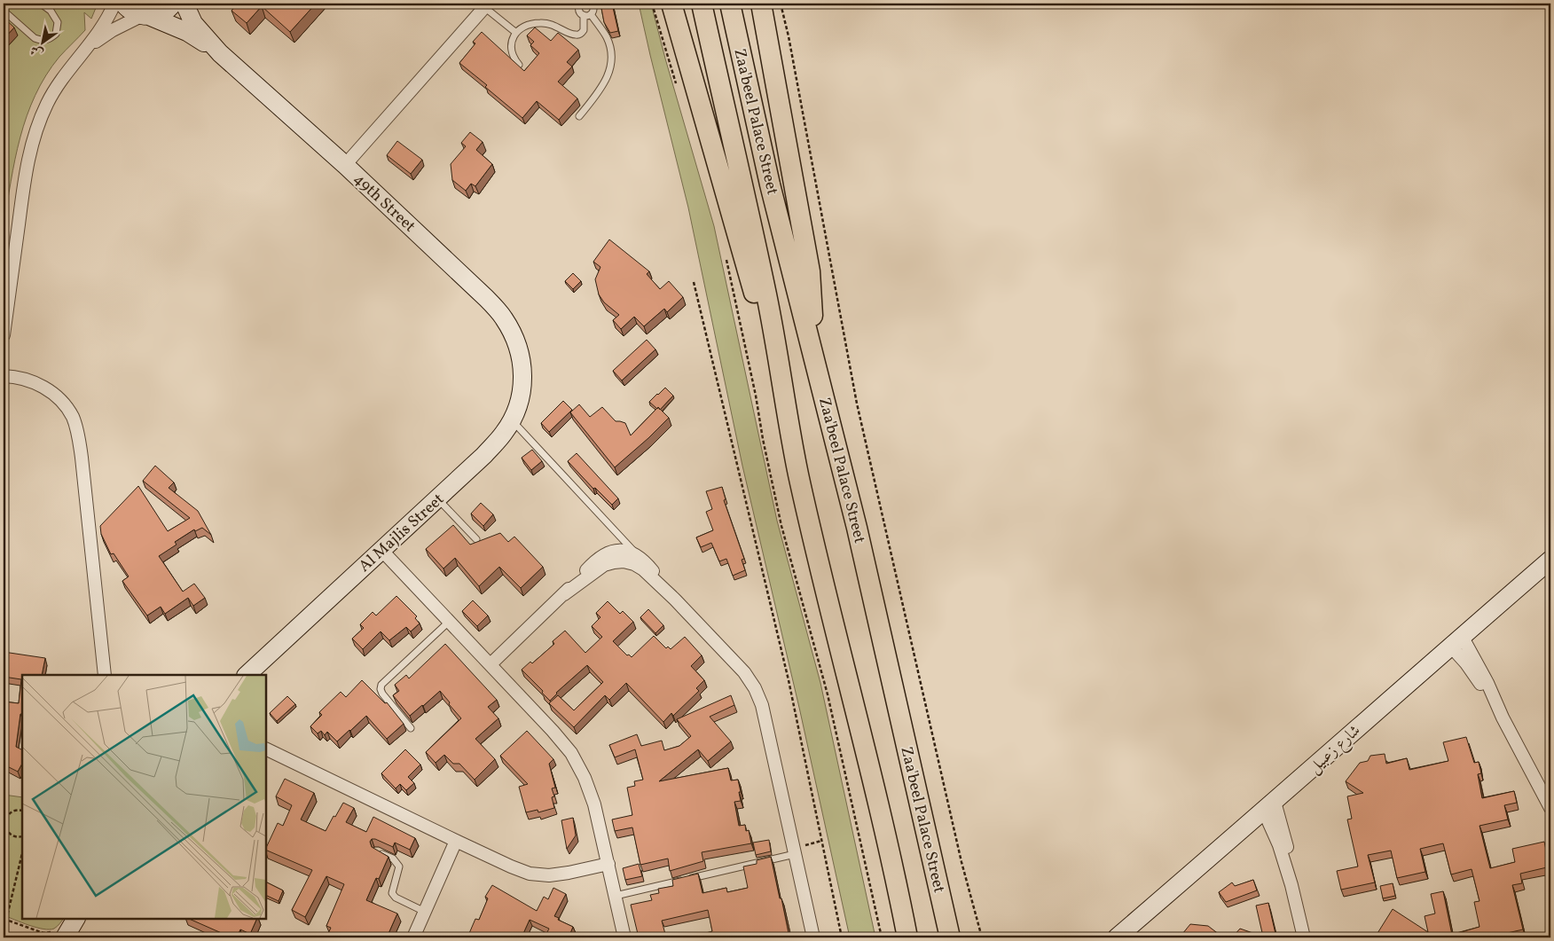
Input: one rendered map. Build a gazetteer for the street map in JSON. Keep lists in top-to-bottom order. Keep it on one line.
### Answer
{"streets":{"main road":["Zaa'beel Palace Street"],"street":["49th Street","Al Majlis Street","شارع زعبيل"]},"crossings":[["49th Street","Al Majlis Street"]],"north":"bottom left"}
